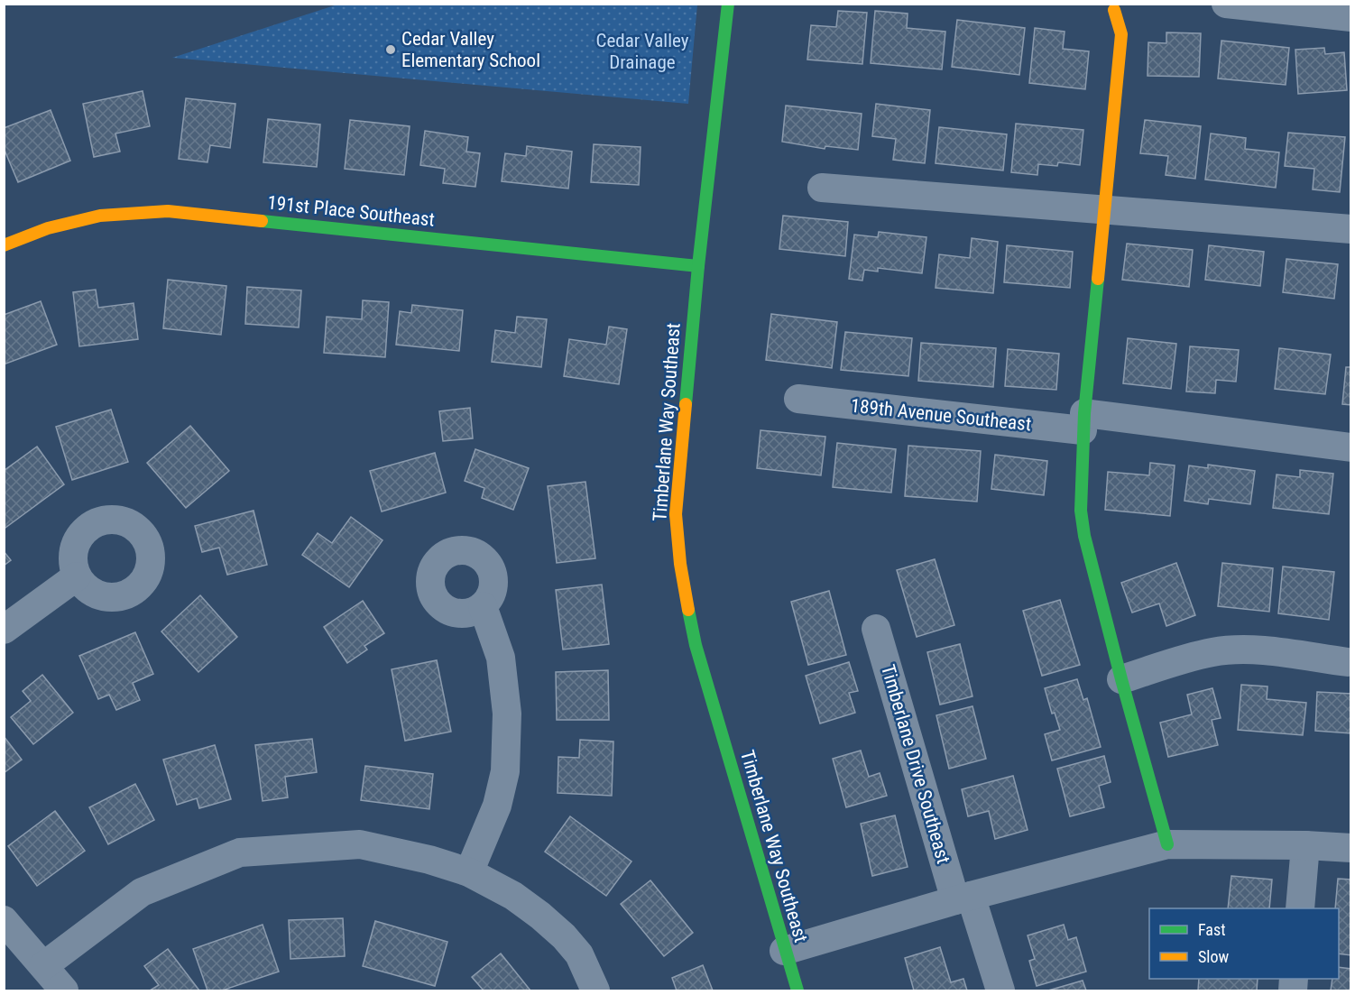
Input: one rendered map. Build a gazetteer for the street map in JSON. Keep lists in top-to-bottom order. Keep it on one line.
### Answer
{"streets":{"street":["191st Place Southeast","189th Avenue Southeast","Timberlane Way Southeast","Timberlane Drive Southeast"]},"crossings":[["191st Place Southeast","Timberlane Way Southeast"]],"parks":["Cedar Valley Drainage"],"places":["Cedar Valley Elementary School"],"legend":["Fast","Slow"]}
